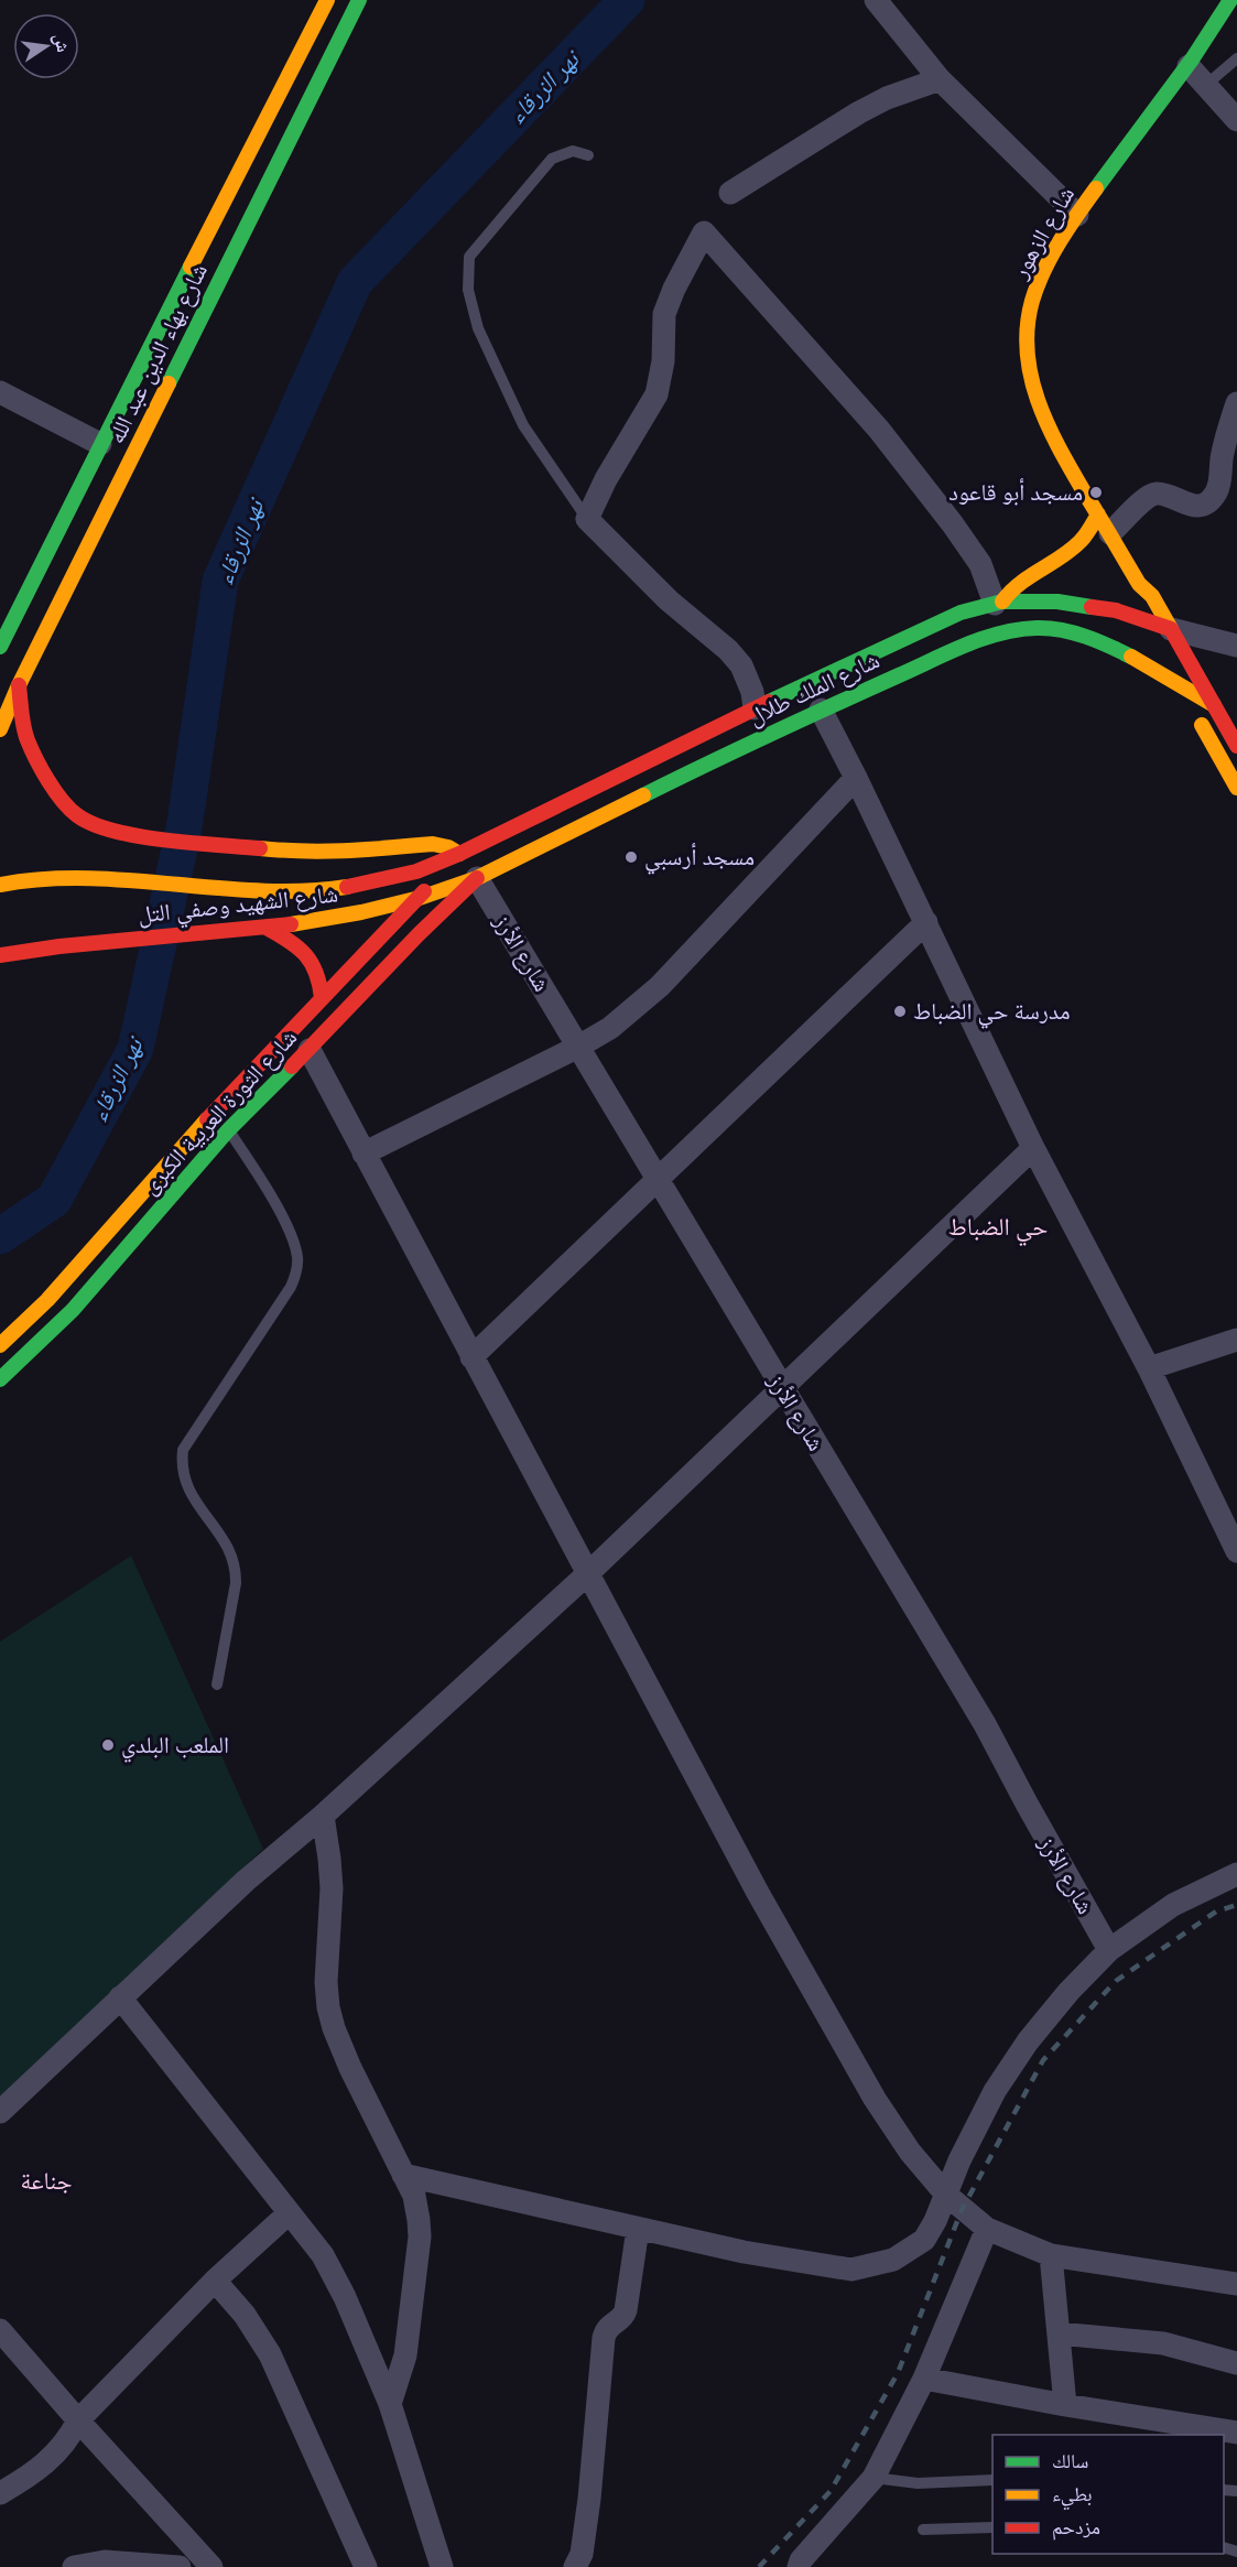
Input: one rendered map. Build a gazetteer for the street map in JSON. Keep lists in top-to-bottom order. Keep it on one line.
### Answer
{"streets":{"main road":["شارع الزهور","شارع بهاء الدين عبد الله","شارع الملك طلال","شارع الشهيد وصفي التل","شارع الثورة العربية الكبرى"],"street":["شارع الأرز"]},"crossings":[["شارع الزهور","شارع الملك طلال"],["شارع الملك طلال","شارع الشهيد وصفي التل"],["شارع الملك طلال","شارع الأرز"],["شارع الملك طلال","شارع الثورة العربية الكبرى"],["شارع الشهيد وصفي التل","شارع الأرز"],["شارع الشهيد وصفي التل","شارع الثورة العربية الكبرى"],["شارع الأرز","شارع الثورة العربية الكبرى"]],"districts":["حي الضباط","جناعة"],"water":["نهر الزرقاء"],"places":["مسجد أبو قاعود","مسجد أرسبي","مدرسة حي الضباط","الملعب البلدي"],"legend":["سالك","بطيء","مزدحم"],"north":"right"}
